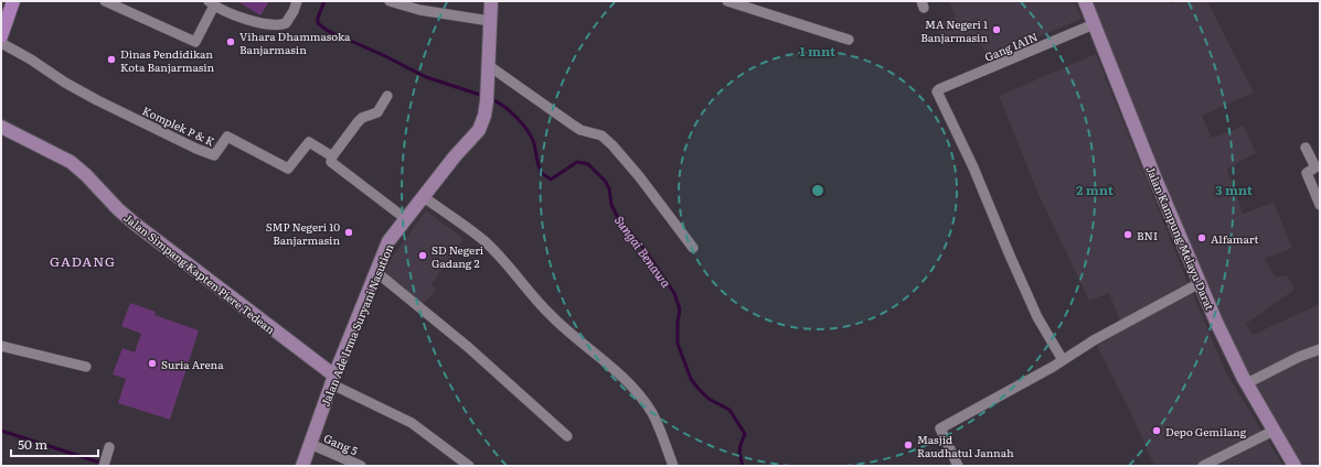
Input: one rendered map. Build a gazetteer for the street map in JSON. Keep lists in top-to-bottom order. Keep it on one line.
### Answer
{"streets":{"street":["Gang IAIN","Komplek P & K","Jalan Kampung Melayu Darat","Jalan Simpang Kapten Piere Tedean","Jalan Ade Irma Suryani Nasution","Gang 5"]},"crossings":[["Gang IAIN","Jalan Kampung Melayu Darat"],["Jalan Simpang Kapten Piere Tedean","Jalan Ade Irma Suryani Nasution"],["Jalan Ade Irma Suryani Nasution","Gang 5"]],"districts":["GADANG"],"water":["Sungai Benawa"],"places":["MA Negeri 1 Banjarmasin","Vihara Dhammasoka Banjarmasin","Dinas Pendidikan Kota Banjarmasin","SMP Negeri 10 Banjarmasin","BNI","Alfamart","SD Negeri Gadang 2","Suria Arena","Depo Gemilang","Masjid Raudhatul Jannah"],"scale_bar":"50 m","rings":["1 mnt","2 mnt","3 mnt"]}
